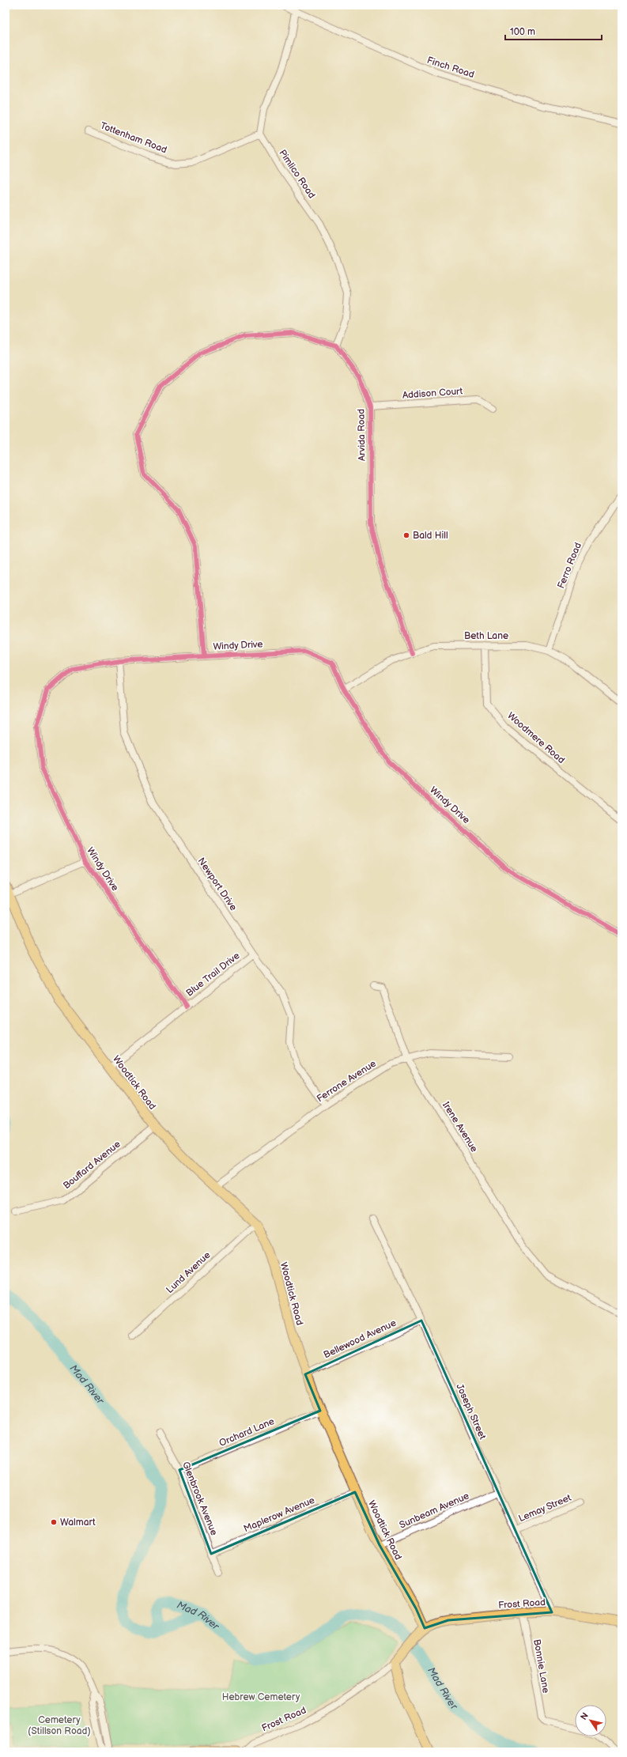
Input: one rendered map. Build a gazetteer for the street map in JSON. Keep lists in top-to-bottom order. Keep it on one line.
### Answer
{"streets":{"main road":["Woodtick Road","Frost Road"],"street":["Finch Road","Tottenham Road","Pimlico Road","Addison Court","Arvida Road","Ferro Road","Beth Lane","Windy Drive","Woodmere Road","Newport Drive","Blue Trail Drive","Ferrone Avenue","Irene Avenue","Bouffard Avenue","Lund Avenue","Bellewood Avenue","Joseph Street","Orchard Lane","Glenbrook Avenue","Lemay Street","Sunbeam Avenue","Maplerow Avenue","Bonnie Lane"]},"crossings":[["Tottenham Road","Pimlico Road"],["Pimlico Road","Arvida Road"],["Addison Court","Arvida Road"],["Arvida Road","Beth Lane"],["Ferro Road","Beth Lane"],["Beth Lane","Windy Drive"],["Beth Lane","Woodmere Road"],["Windy Drive","Newport Drive"],["Windy Drive","Blue Trail Drive"],["Newport Drive","Blue Trail Drive"],["Newport Drive","Ferrone Avenue"],["Blue Trail Drive","Woodtick Road"],["Ferrone Avenue","Woodtick Road"],["Ferrone Avenue","Irene Avenue"],["Woodtick Road","Bouffard Avenue"],["Woodtick Road","Lund Avenue"],["Woodtick Road","Bellewood Avenue"],["Woodtick Road","Orchard Lane"],["Woodtick Road","Sunbeam Avenue"],["Woodtick Road","Maplerow Avenue"],["Woodtick Road","Frost Road"],["Bellewood Avenue","Joseph Street"],["Joseph Street","Lemay Street"],["Joseph Street","Sunbeam Avenue"],["Joseph Street","Frost Road"],["Orchard Lane","Glenbrook Avenue"],["Glenbrook Avenue","Maplerow Avenue"],["Frost Road","Bonnie Lane"]],"water":["Mad River"],"parks":["Hebrew Cemetery","Cemetery (Stillson Road)"],"places":["Bald Hill","Walmart"],"scale_bar":"100 m","north":"top left"}
